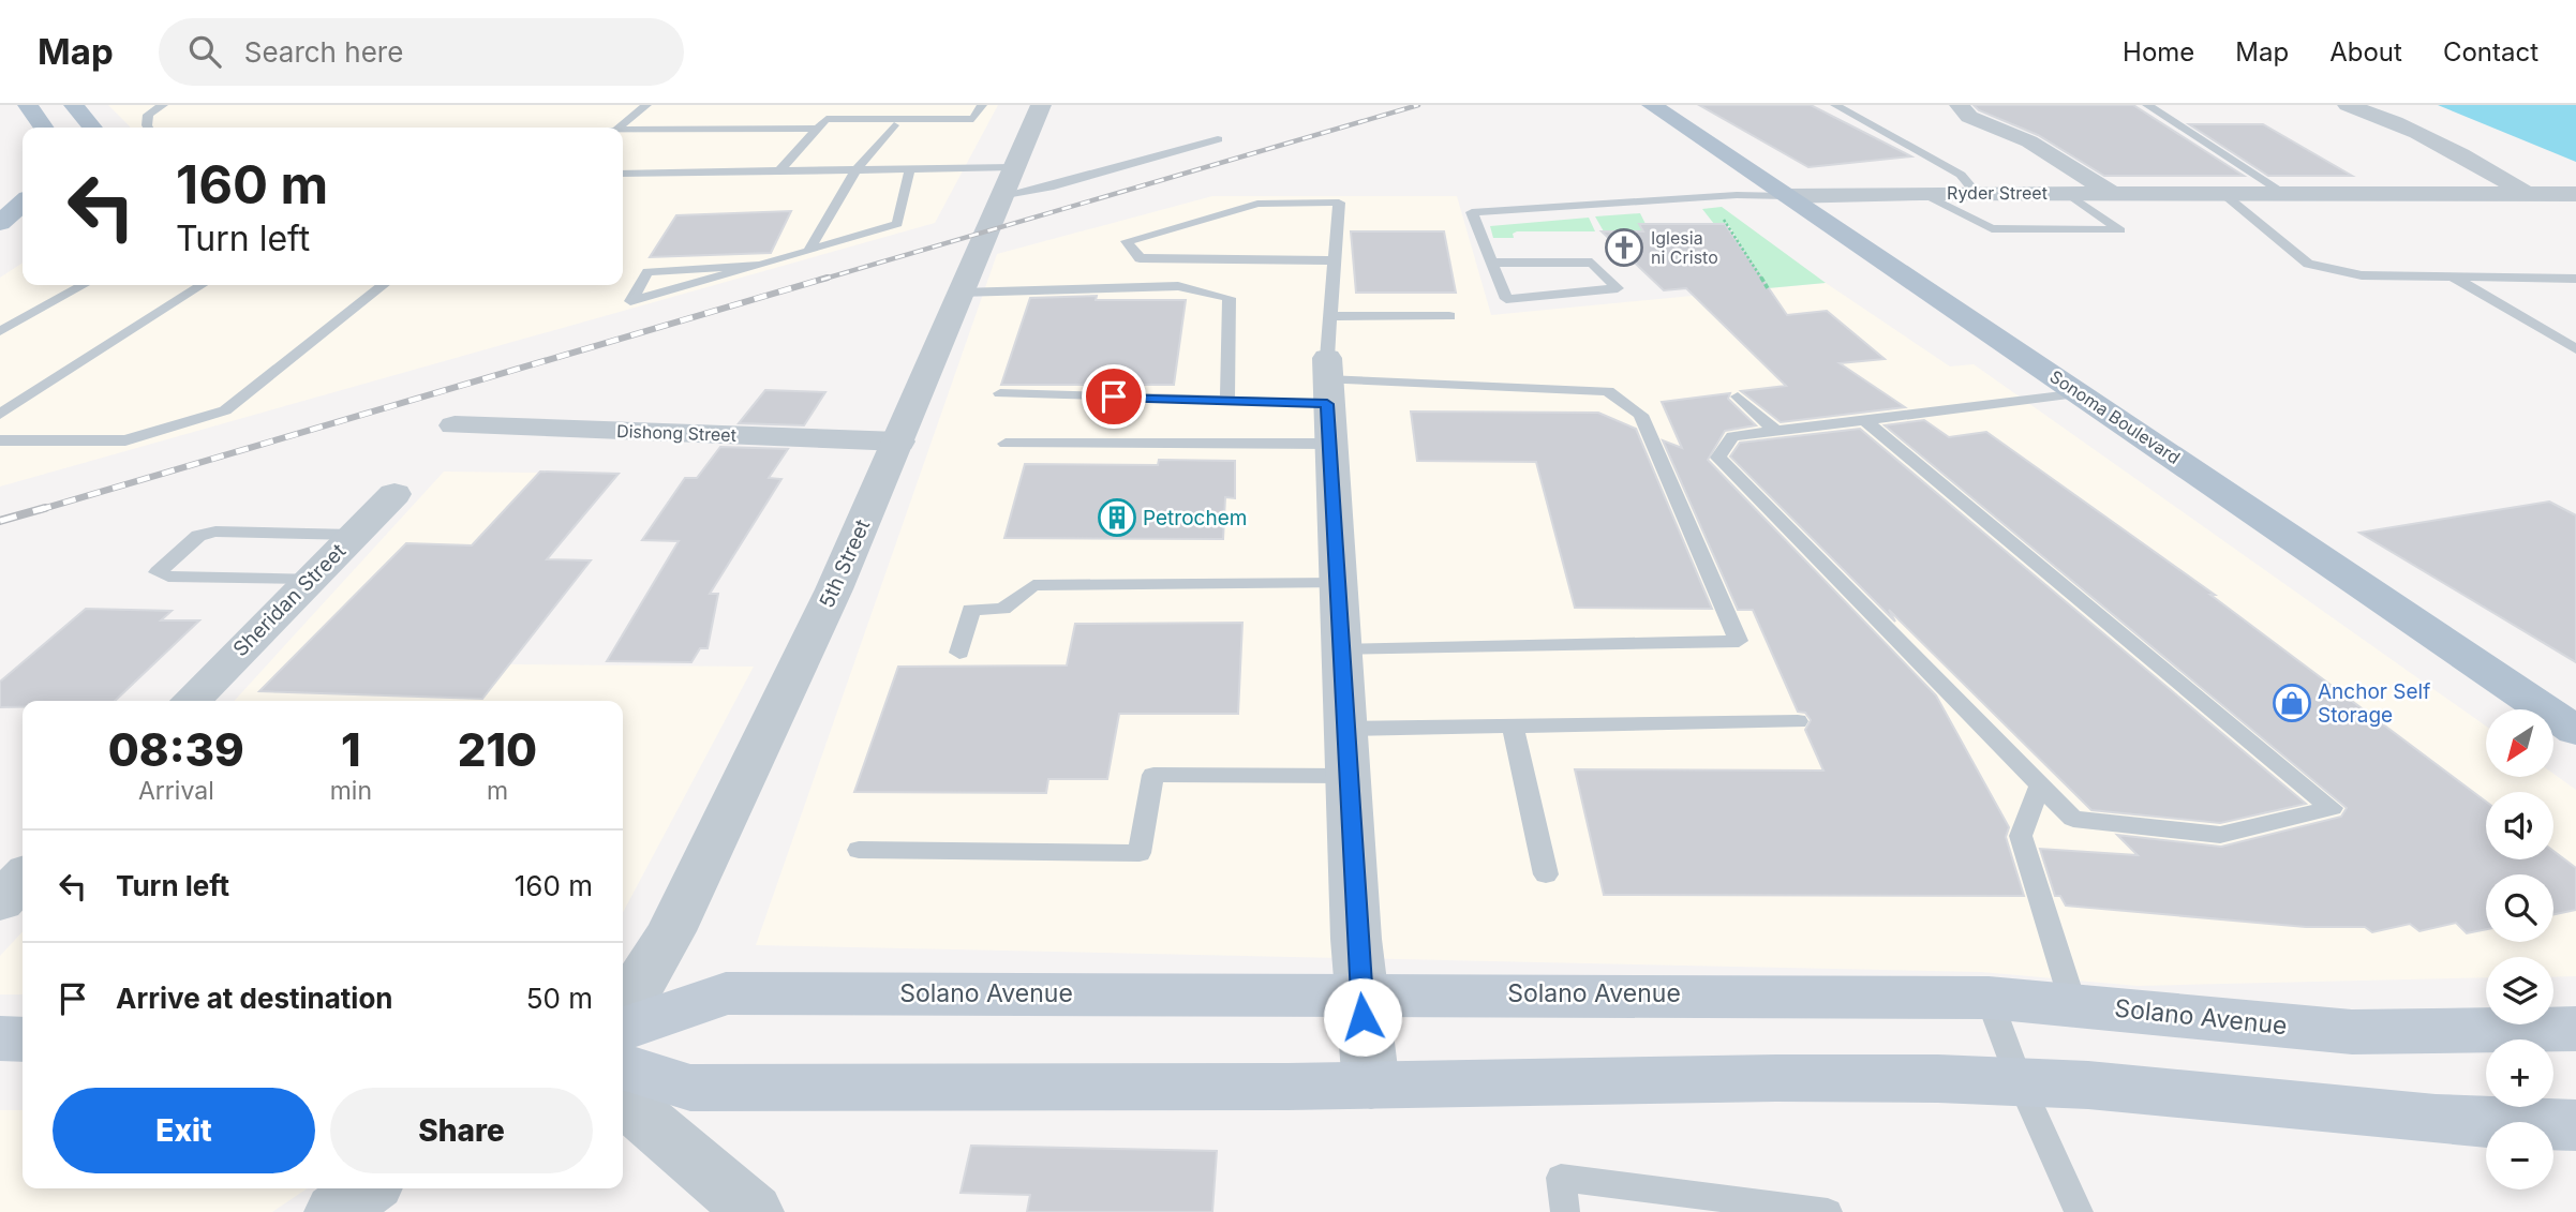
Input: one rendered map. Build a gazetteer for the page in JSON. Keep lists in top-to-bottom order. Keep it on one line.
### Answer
{"streets":{"main road":["Sonoma Boulevard","Solano Avenue"],"street":["Ryder Street","Dishong Street","5th Street","Sheridan Street"]},"crossings":[["Ryder Street","Sonoma Boulevard"],["Dishong Street","5th Street"]],"places":{"church":["Iglesia ni Cristo"],"building":["Petrochem"],"shop":["Anchor Self Storage"]},"north":"bottom left","page":{"header":"Map","search":"Search here","nav":["Home","Map","About","Contact"],"turn":["160 m","Turn left"],"eta":["08:39","Arrival","1","min","210","m"],"map_buttons":["+","−"],"list":[{"name":"Turn left","value":"160 m"},{"name":"Arrive at destination","value":"50 m"}],"buttons":["Exit","Share"]}}
